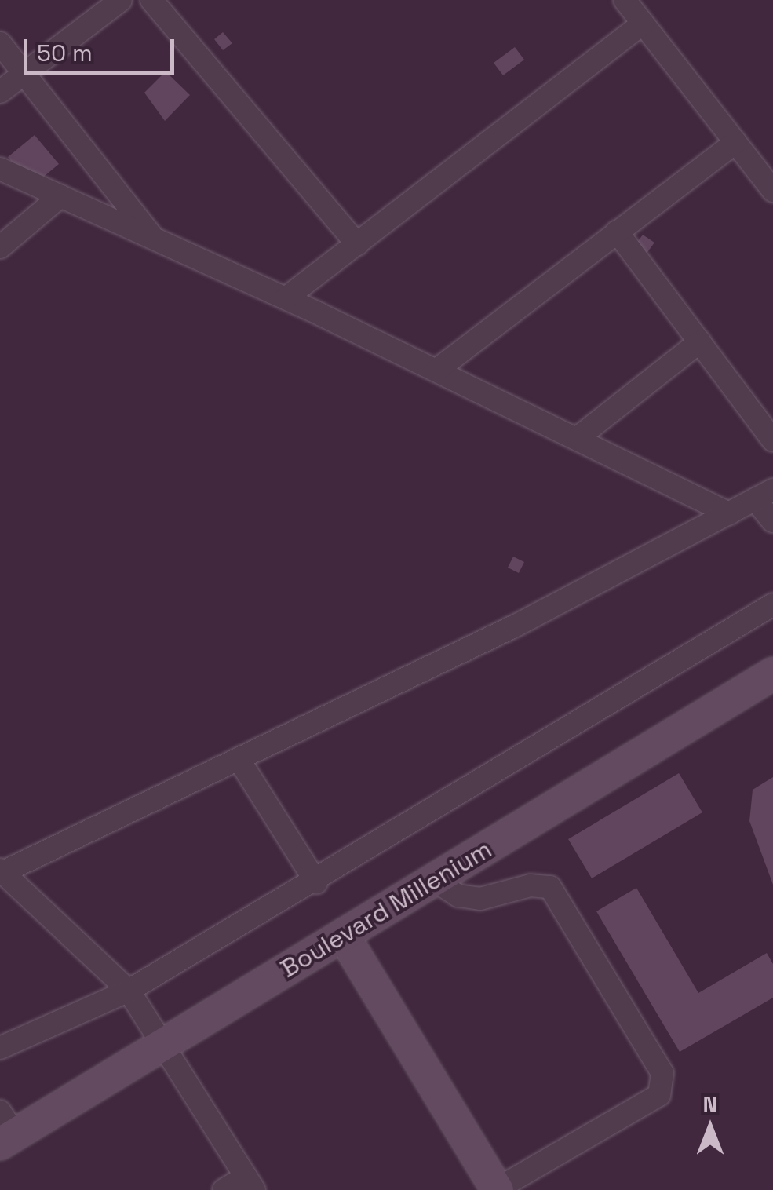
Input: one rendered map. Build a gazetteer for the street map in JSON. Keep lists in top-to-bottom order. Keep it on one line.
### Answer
{"streets":{"main road":["Boulevard Millenium"]},"scale_bar":"50 m","north":"top"}
